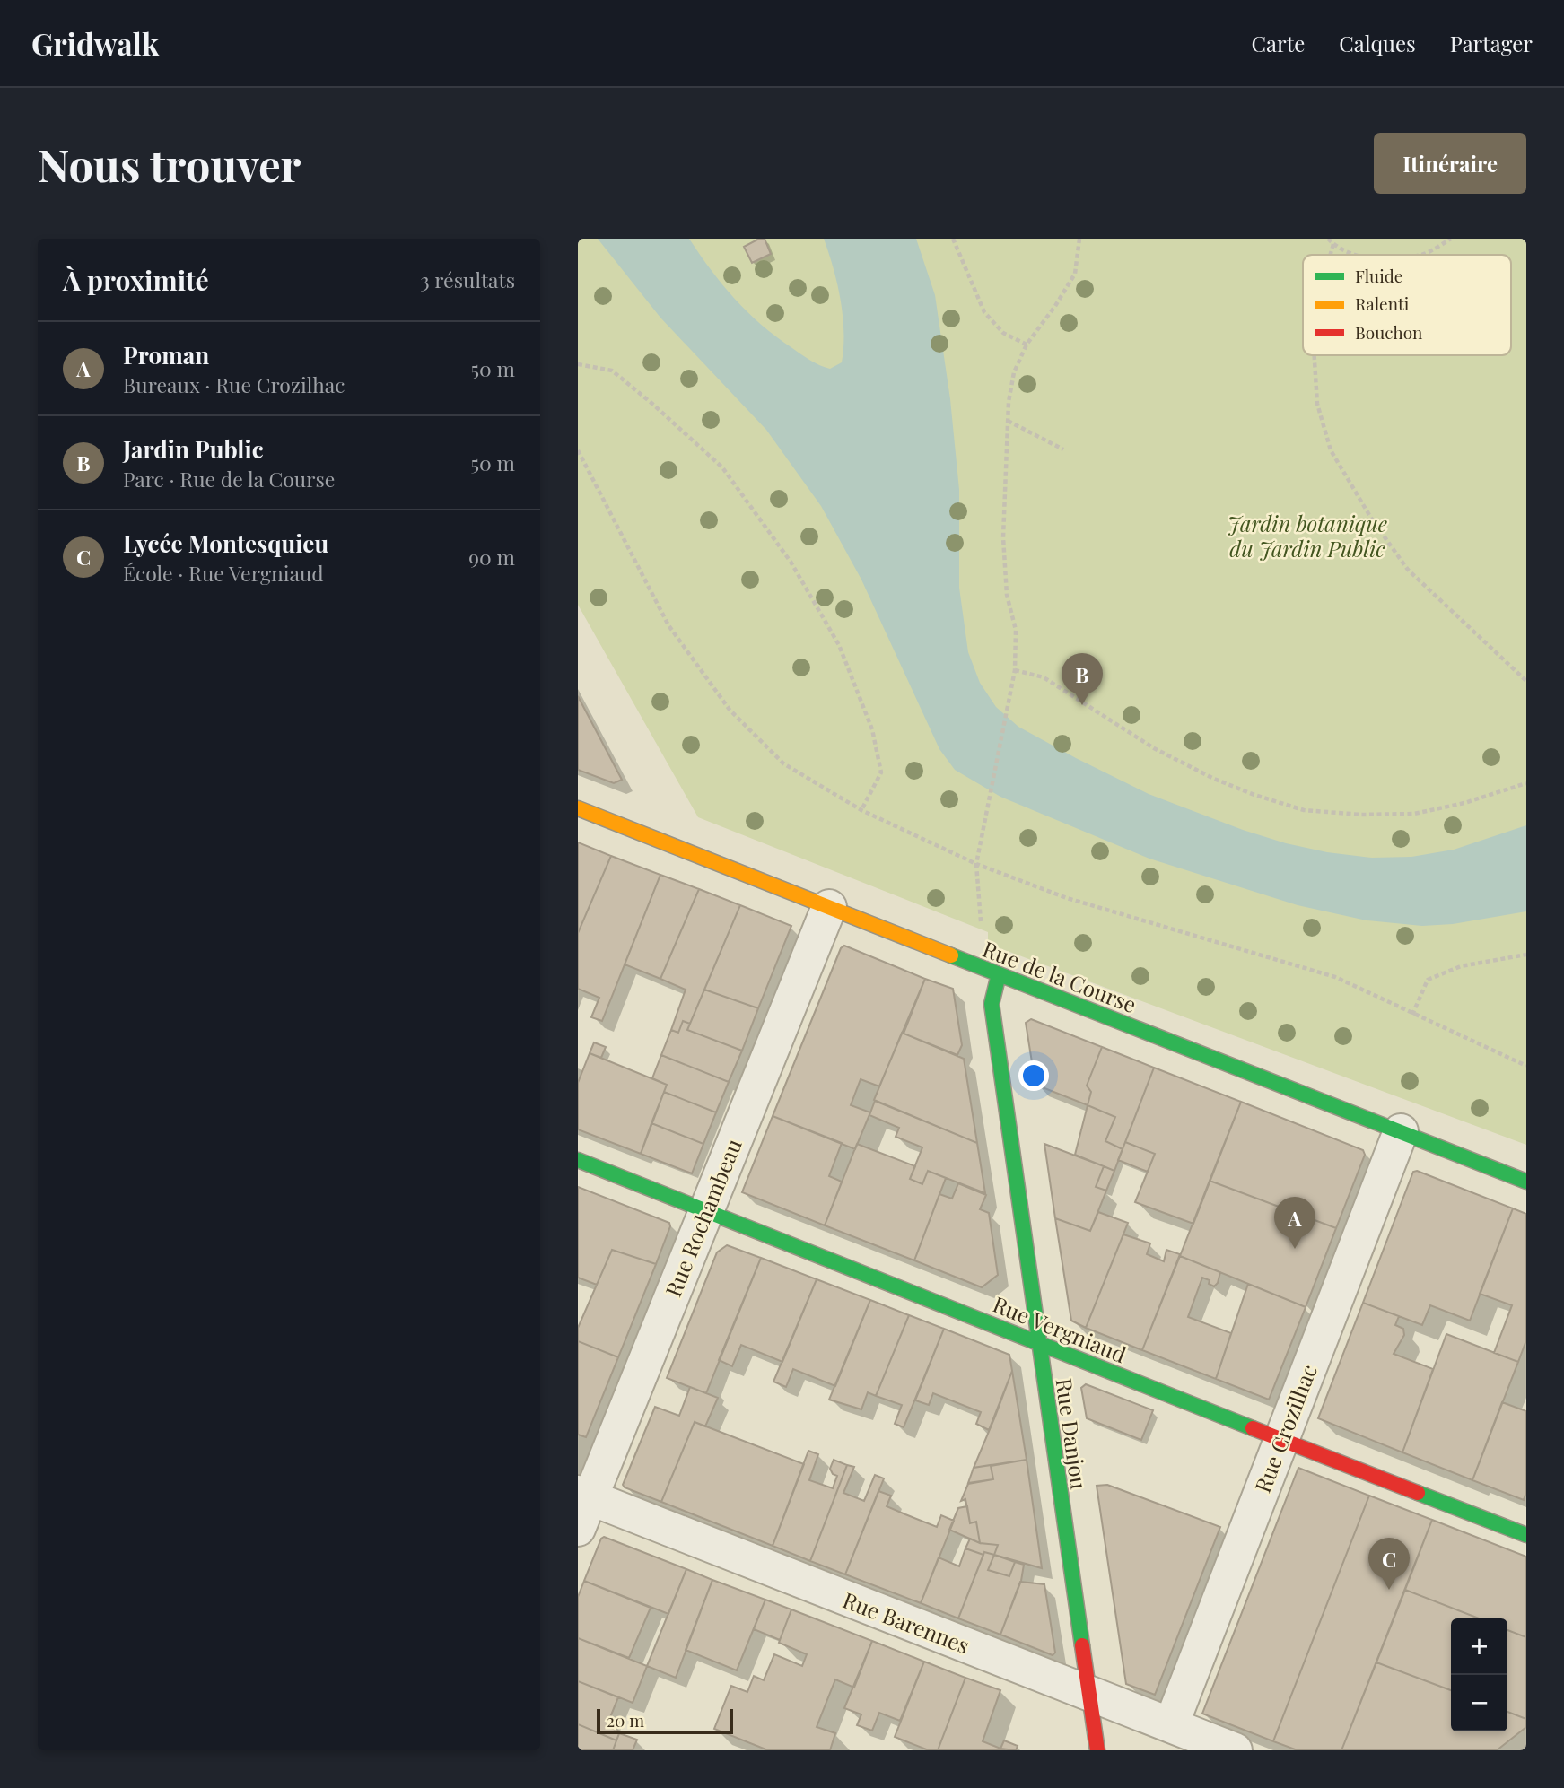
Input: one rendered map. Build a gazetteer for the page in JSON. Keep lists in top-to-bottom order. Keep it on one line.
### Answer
{"streets":{"street":["Rue de la Course","Rue Rochambeau","Rue Vergniaud","Rue Crozilhac","Rue Danjou","Rue Barennes"]},"crossings":[["Rue de la Course","Rue Rochambeau"],["Rue de la Course","Rue Crozilhac"],["Rue de la Course","Rue Danjou"],["Rue Rochambeau","Rue Vergniaud"],["Rue Rochambeau","Rue Barennes"],["Rue Vergniaud","Rue Crozilhac"],["Rue Vergniaud","Rue Danjou"],["Rue Crozilhac","Rue Barennes"],["Rue Danjou","Rue Barennes"]],"parks":["Jardin botanique du Jardin Public"],"legend":["Fluide","Ralenti","Bouchon"],"scale_bar":"20 m","page":{"header":"Gridwalk","nav":["Carte","Calques","Partager"],"buttons":"Itinéraire","title":"Nous trouver","heading":["À proximité","3 résultats"],"list":[{"mark":"A","name":"Proman","note":"Bureaux · Rue Crozilhac","value":"50 m"},{"mark":"B","name":"Jardin Public","note":"Parc · Rue de la Course","value":"50 m"},{"mark":"C","name":"Lycée Montesquieu","note":"École · Rue Vergniaud","value":"90 m"}],"pins":["B","A","C"],"map_buttons":["+","−"],"scale":"20 m"}}
